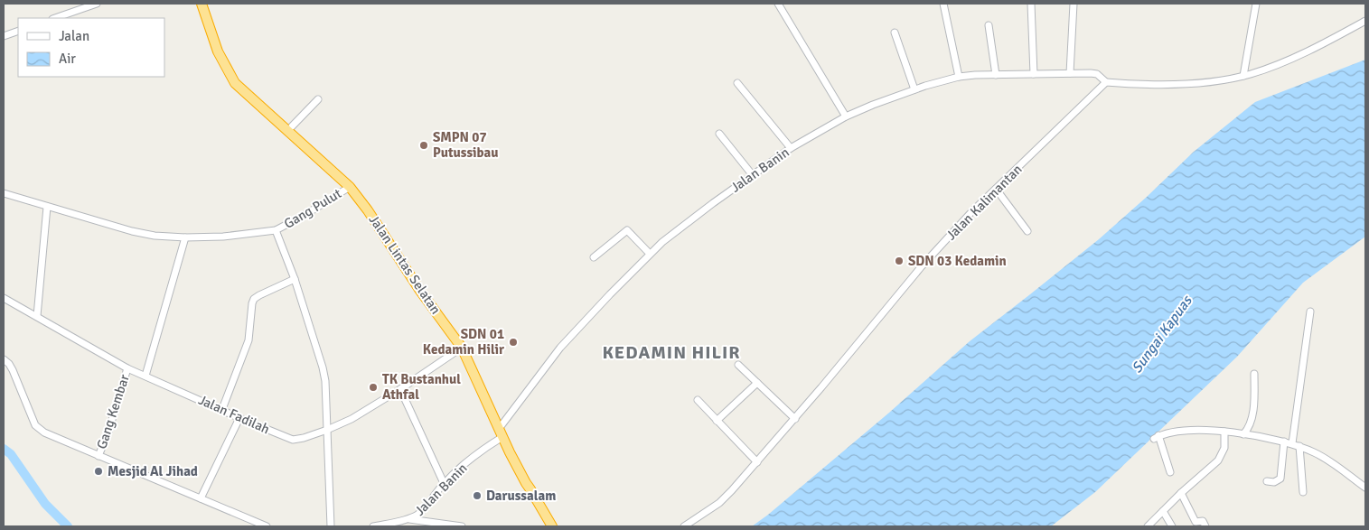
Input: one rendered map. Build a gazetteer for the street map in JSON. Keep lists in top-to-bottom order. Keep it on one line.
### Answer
{"streets":{"highway":["Jalan Lintas Selatan"],"street":["Jalan Banin","Jalan Kalimantan","Gang Pulut","Gang Kembar","Jalan Fadilah"]},"crossings":[["Jalan Banin","Jalan Kalimantan"],["Jalan Banin","Jalan Lintas Selatan"],["Gang Pulut","Jalan Lintas Selatan"],["Jalan Lintas Selatan","Jalan Fadilah"],["Gang Kembar","Jalan Fadilah"]],"districts":["KEDAMIN HILIR"],"water":["Sungai Kapuas"],"places":["SMPN 07 Putussibau","SDN 03 Kedamin","SDN 01 Kedamin Hilir","TK Bustanhul Athfal","Mesjid Al Jihad","Darussalam"],"legend":["Jalan","Air"]}
